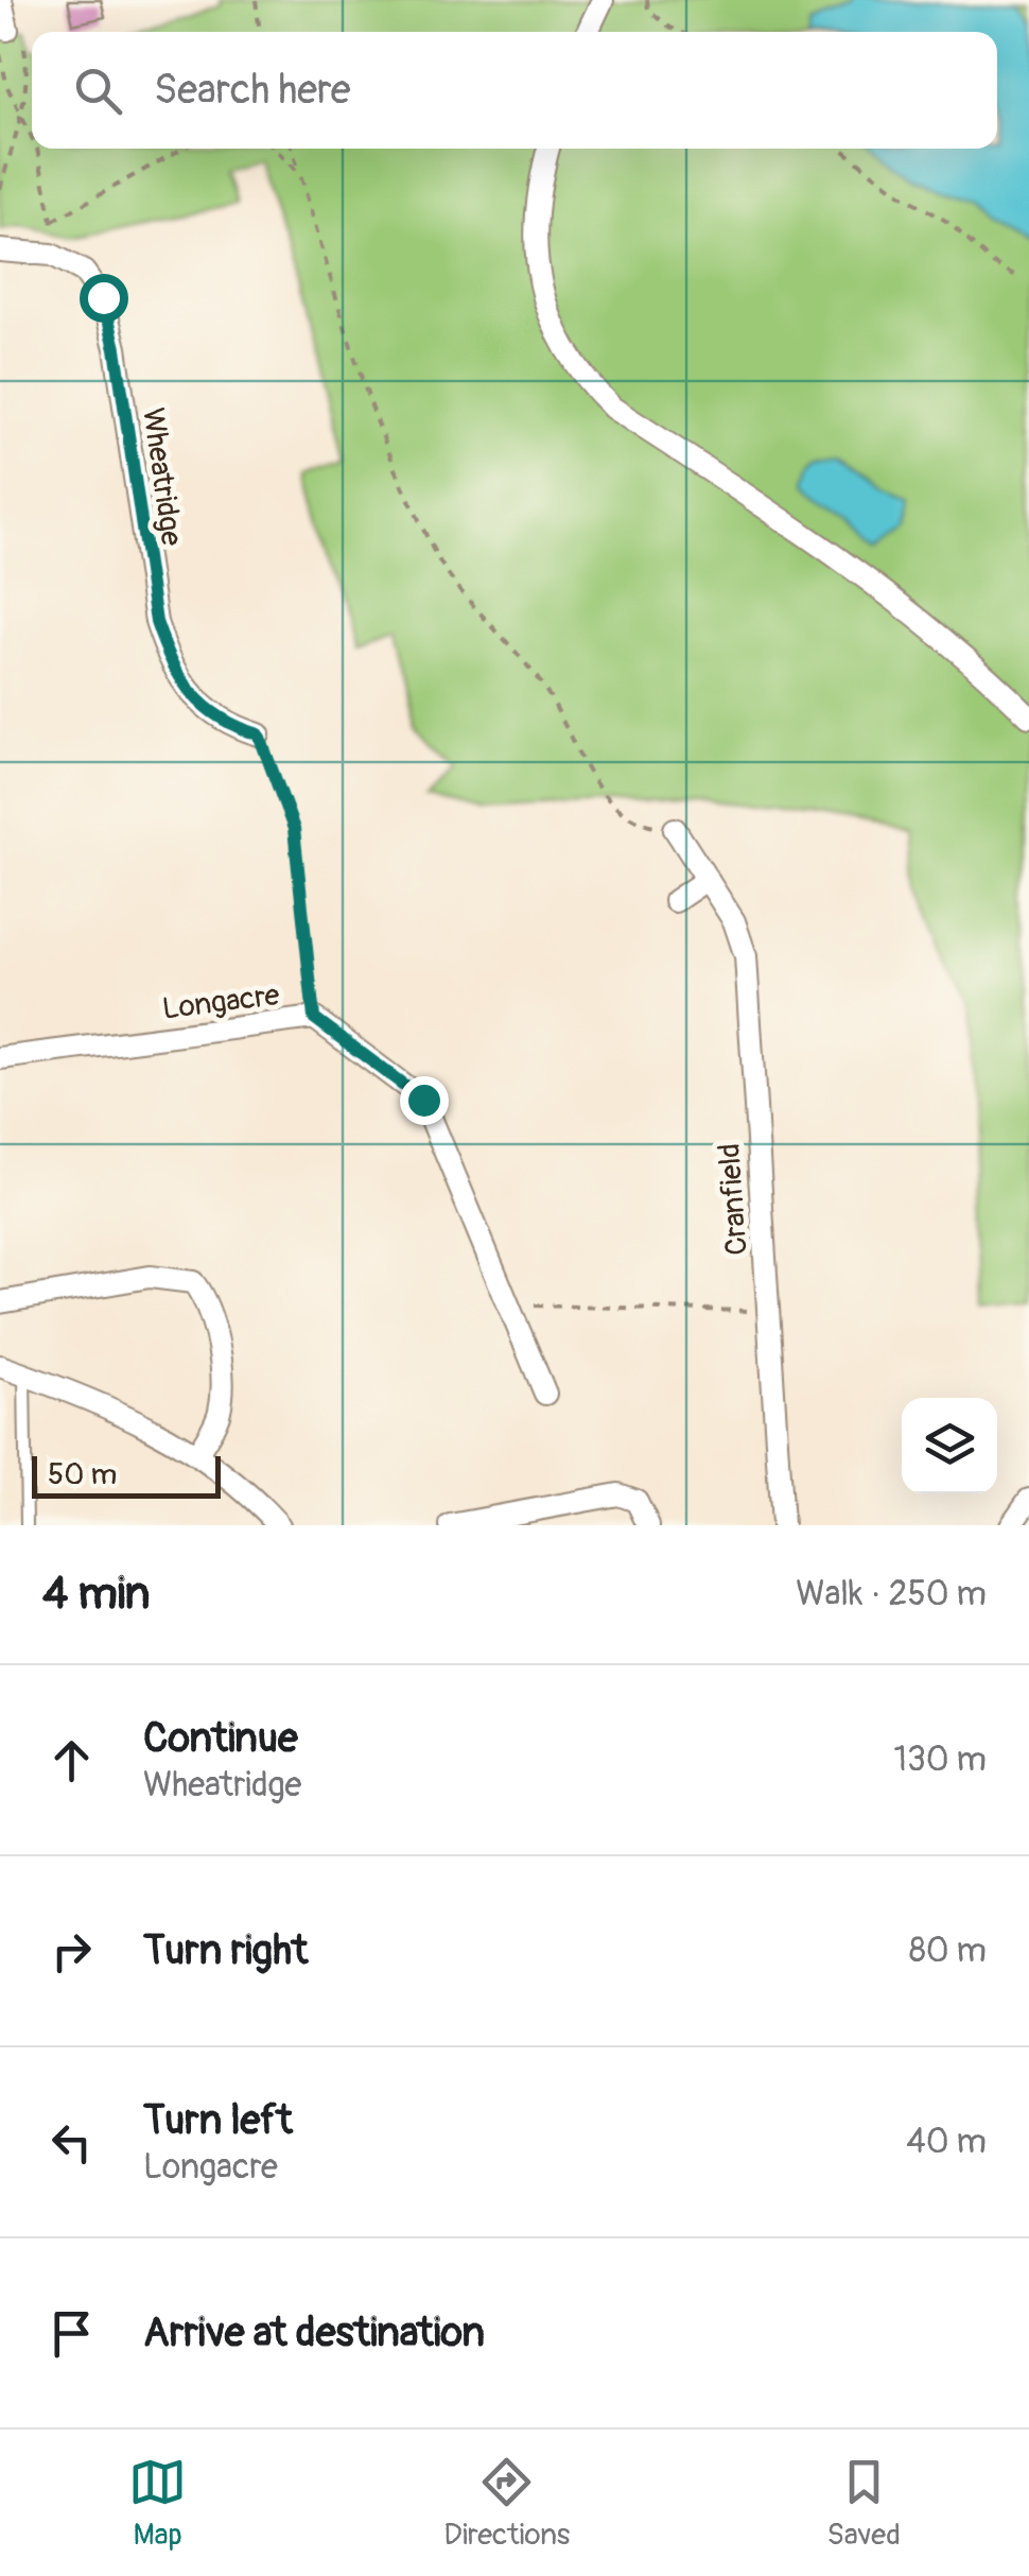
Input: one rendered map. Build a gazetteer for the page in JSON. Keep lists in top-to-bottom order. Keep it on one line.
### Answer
{"streets":{"street":["Wheatridge","Longacre","Cranfield"]},"scale_bar":"50 m","page":{"search":"Search here","scale":"50 m","heading":["4 min","Walk · 250 m"],"list":[["Continue","Wheatridge","130 m"],["Turn right","80 m"],["Turn left","Longacre","40 m"],"Arrive at destination"],"nav":["Map","Directions","Saved"]}}
